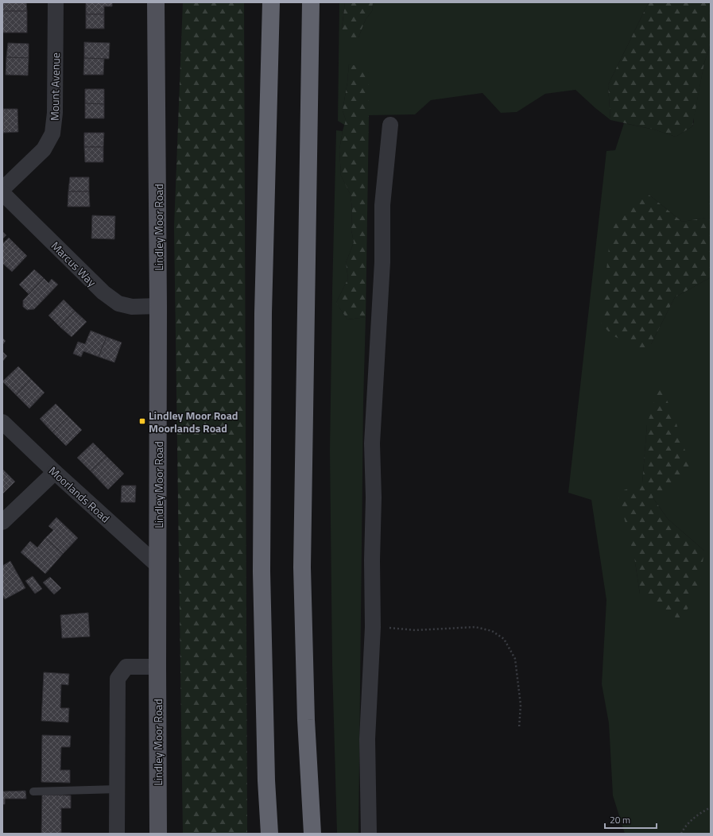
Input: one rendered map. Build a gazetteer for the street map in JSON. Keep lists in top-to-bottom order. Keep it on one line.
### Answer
{"streets":{"main road":["Lindley Moor Road"],"street":["Mount Avenue","Marcus Way","Moorlands Road"]},"crossings":[["Lindley Moor Road","Marcus Way"],["Lindley Moor Road","Moorlands Road"]],"places":{"transit":["Lindley Moor Road Moorlands Road"]},"scale_bar":"20 m"}
